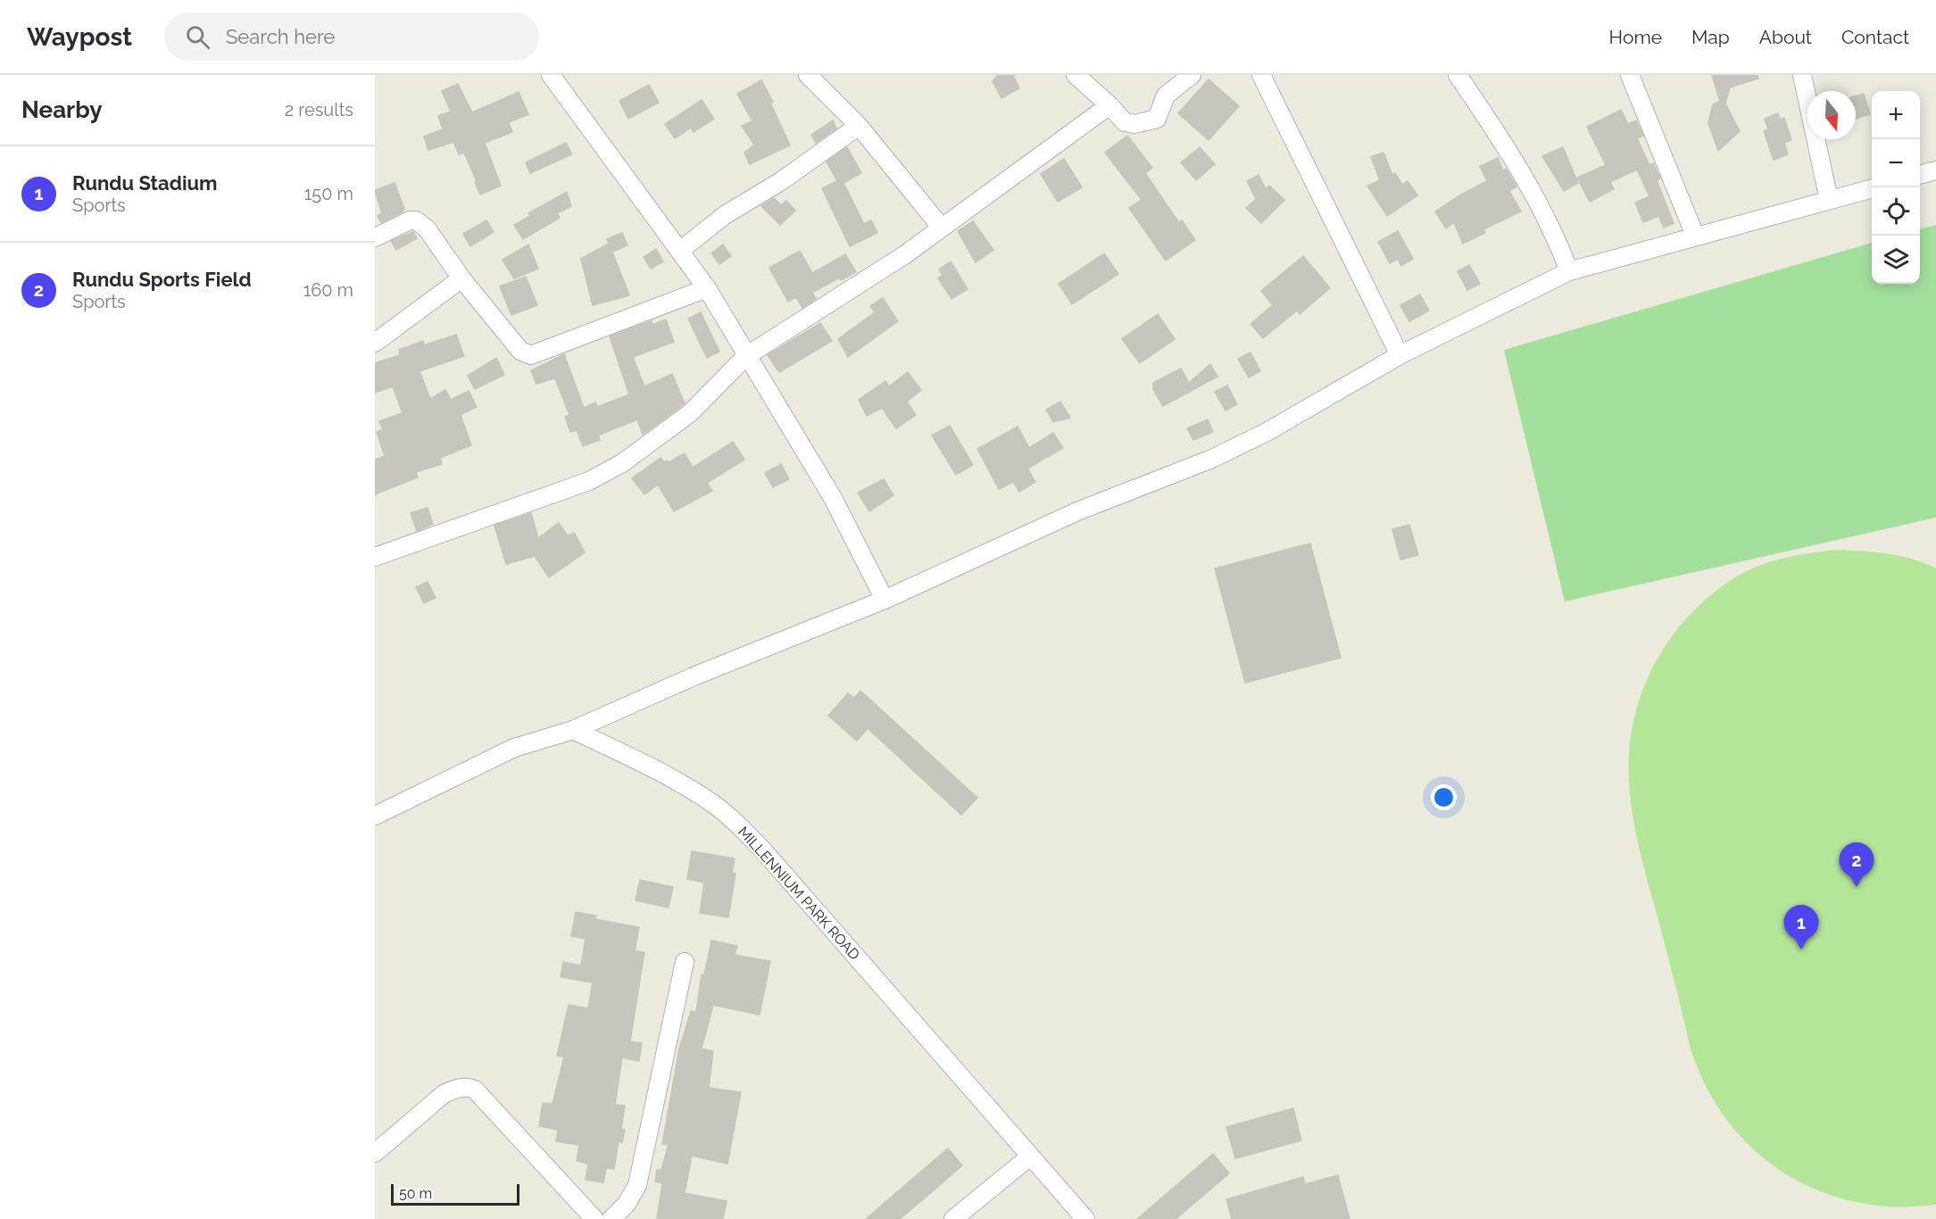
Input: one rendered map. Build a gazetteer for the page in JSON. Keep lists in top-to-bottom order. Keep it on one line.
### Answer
{"streets":{"street":["MILLENNIUM PARK ROAD"]},"scale_bar":"50 m","north":"bottom","page":{"header":"Waypost","search":"Search here","nav":["Home","Map","About","Contact"],"heading":["Nearby","2 results"],"map_buttons":["+","−"],"list":[{"mark":"1","name":"Rundu Stadium","note":"Sports","value":"150 m"},{"mark":"2","name":"Rundu Sports Field","note":"Sports","value":"160 m"}],"pins":["2","1"],"scale":"50 m"}}
